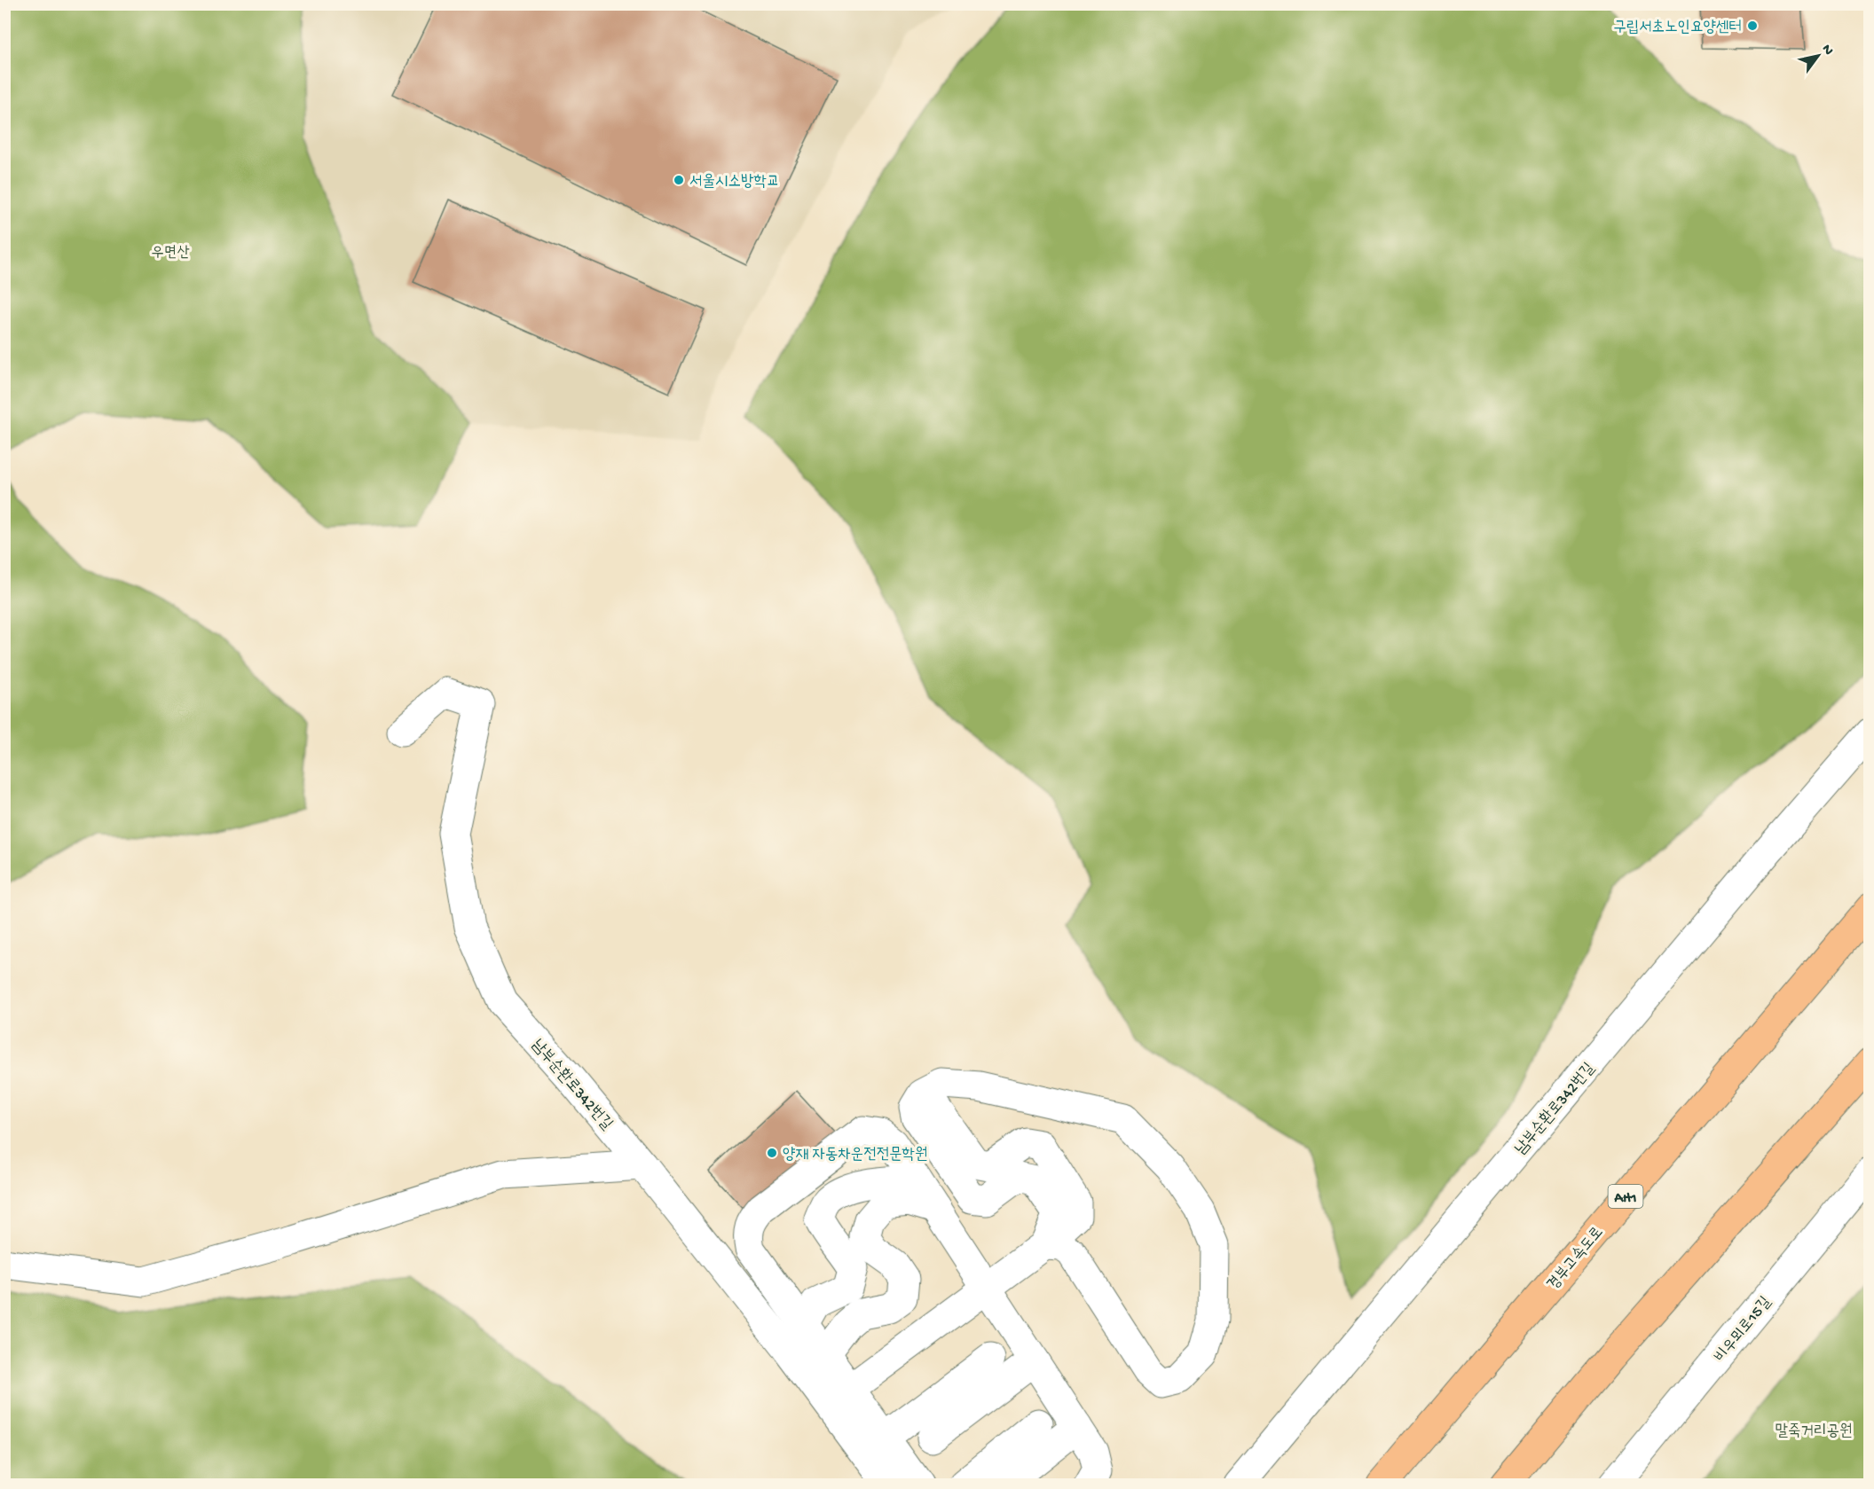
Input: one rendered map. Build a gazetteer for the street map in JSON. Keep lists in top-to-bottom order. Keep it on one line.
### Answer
{"streets":{"highway":["AH1","경부고속도로"],"street":["남부순환로342번길","비우뫼로15길"]},"parks":["우면산","말죽거리공원"],"places":["구립서초노인요양센터","서울시소방학교","양재 자동차운전전문학원"],"north":"top right"}
